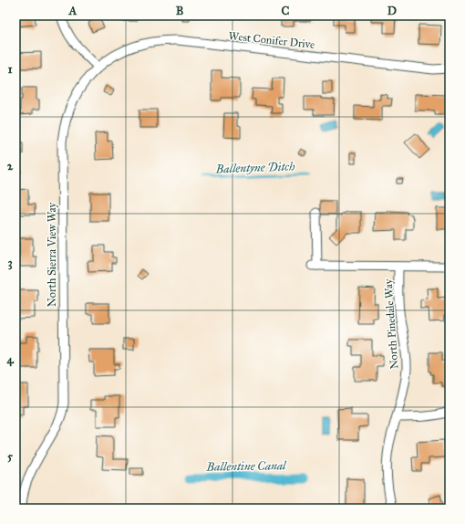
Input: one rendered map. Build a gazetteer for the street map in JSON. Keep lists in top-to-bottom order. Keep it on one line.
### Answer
{"streets":{"street":["West Conifer Drive","North Sierra View Way","North Pinedale Way"]},"crossings":[["West Conifer Drive","North Sierra View Way"]],"water":["Ballentyne Ditch","Ballentine Canal"],"grid":{"columns":["A","B","C","D"],"rows":["1","2","3","4","5"]}}
